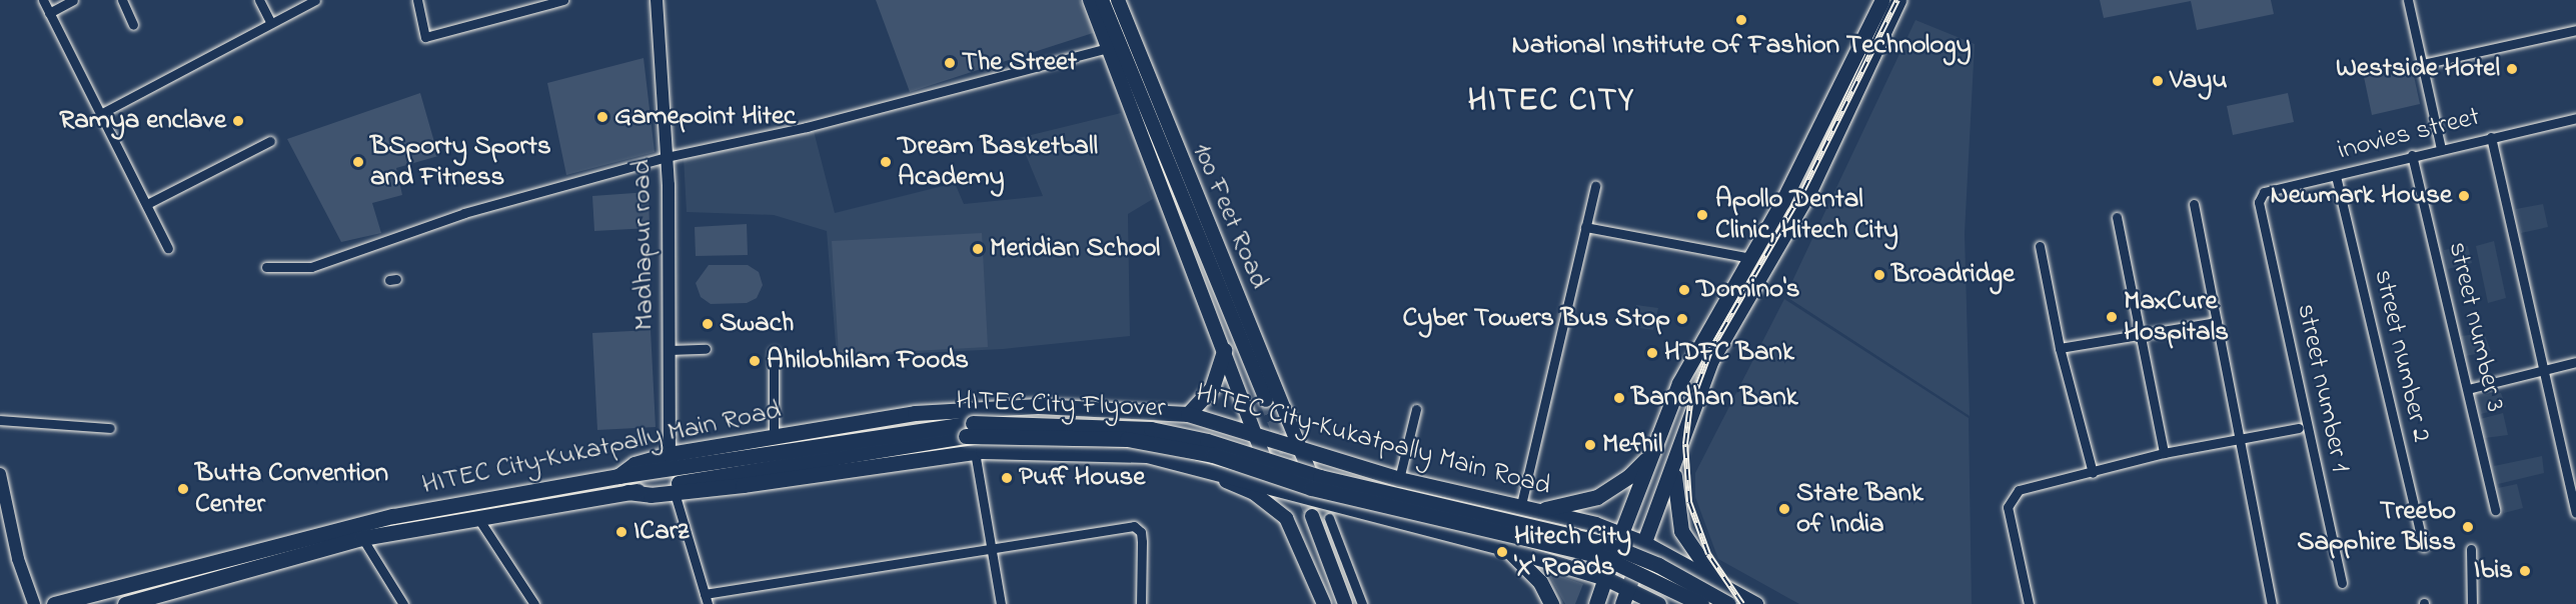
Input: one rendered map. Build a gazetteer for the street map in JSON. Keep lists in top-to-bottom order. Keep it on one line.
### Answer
{"streets":{"main road":["100 Feet Road","HITEC City Flyover","HITEC City–Kukatpally Main Road"],"street":["inovies street","Madhapur road","street number 3","street number 2","street number 1"]},"crossings":[["inovies street","street number 3"],["inovies street","street number 2"],["inovies street","street number 1"],["100 Feet Road","HITEC City–Kukatpally Main Road"],["Madhapur road","HITEC City–Kukatpally Main Road"],["HITEC City Flyover","HITEC City–Kukatpally Main Road"]],"districts":["HITEC CITY"],"places":["National Institute Of Fashion Technology","The Street","Westside Hotel","Vayu","Gamepoint Hitec","Ramya enclave","BSporty Sports and Fitness","Dream Basketball Academy","Newmark House","Apollo Dental Clinic, Hitech City","Meridian School","Broadridge","Domino's","MaxCure Hospitals","Cyber Towers Bus Stop","Swach","HDFC Bank","Ahilobhilam Foods","Bandhan Bank","Mefhil","Puff House","Butta Convention Center","State Bank of India","Treebo Sapphire Bliss","ICarz","Hitech City 'X' Roads","Ibis"]}
